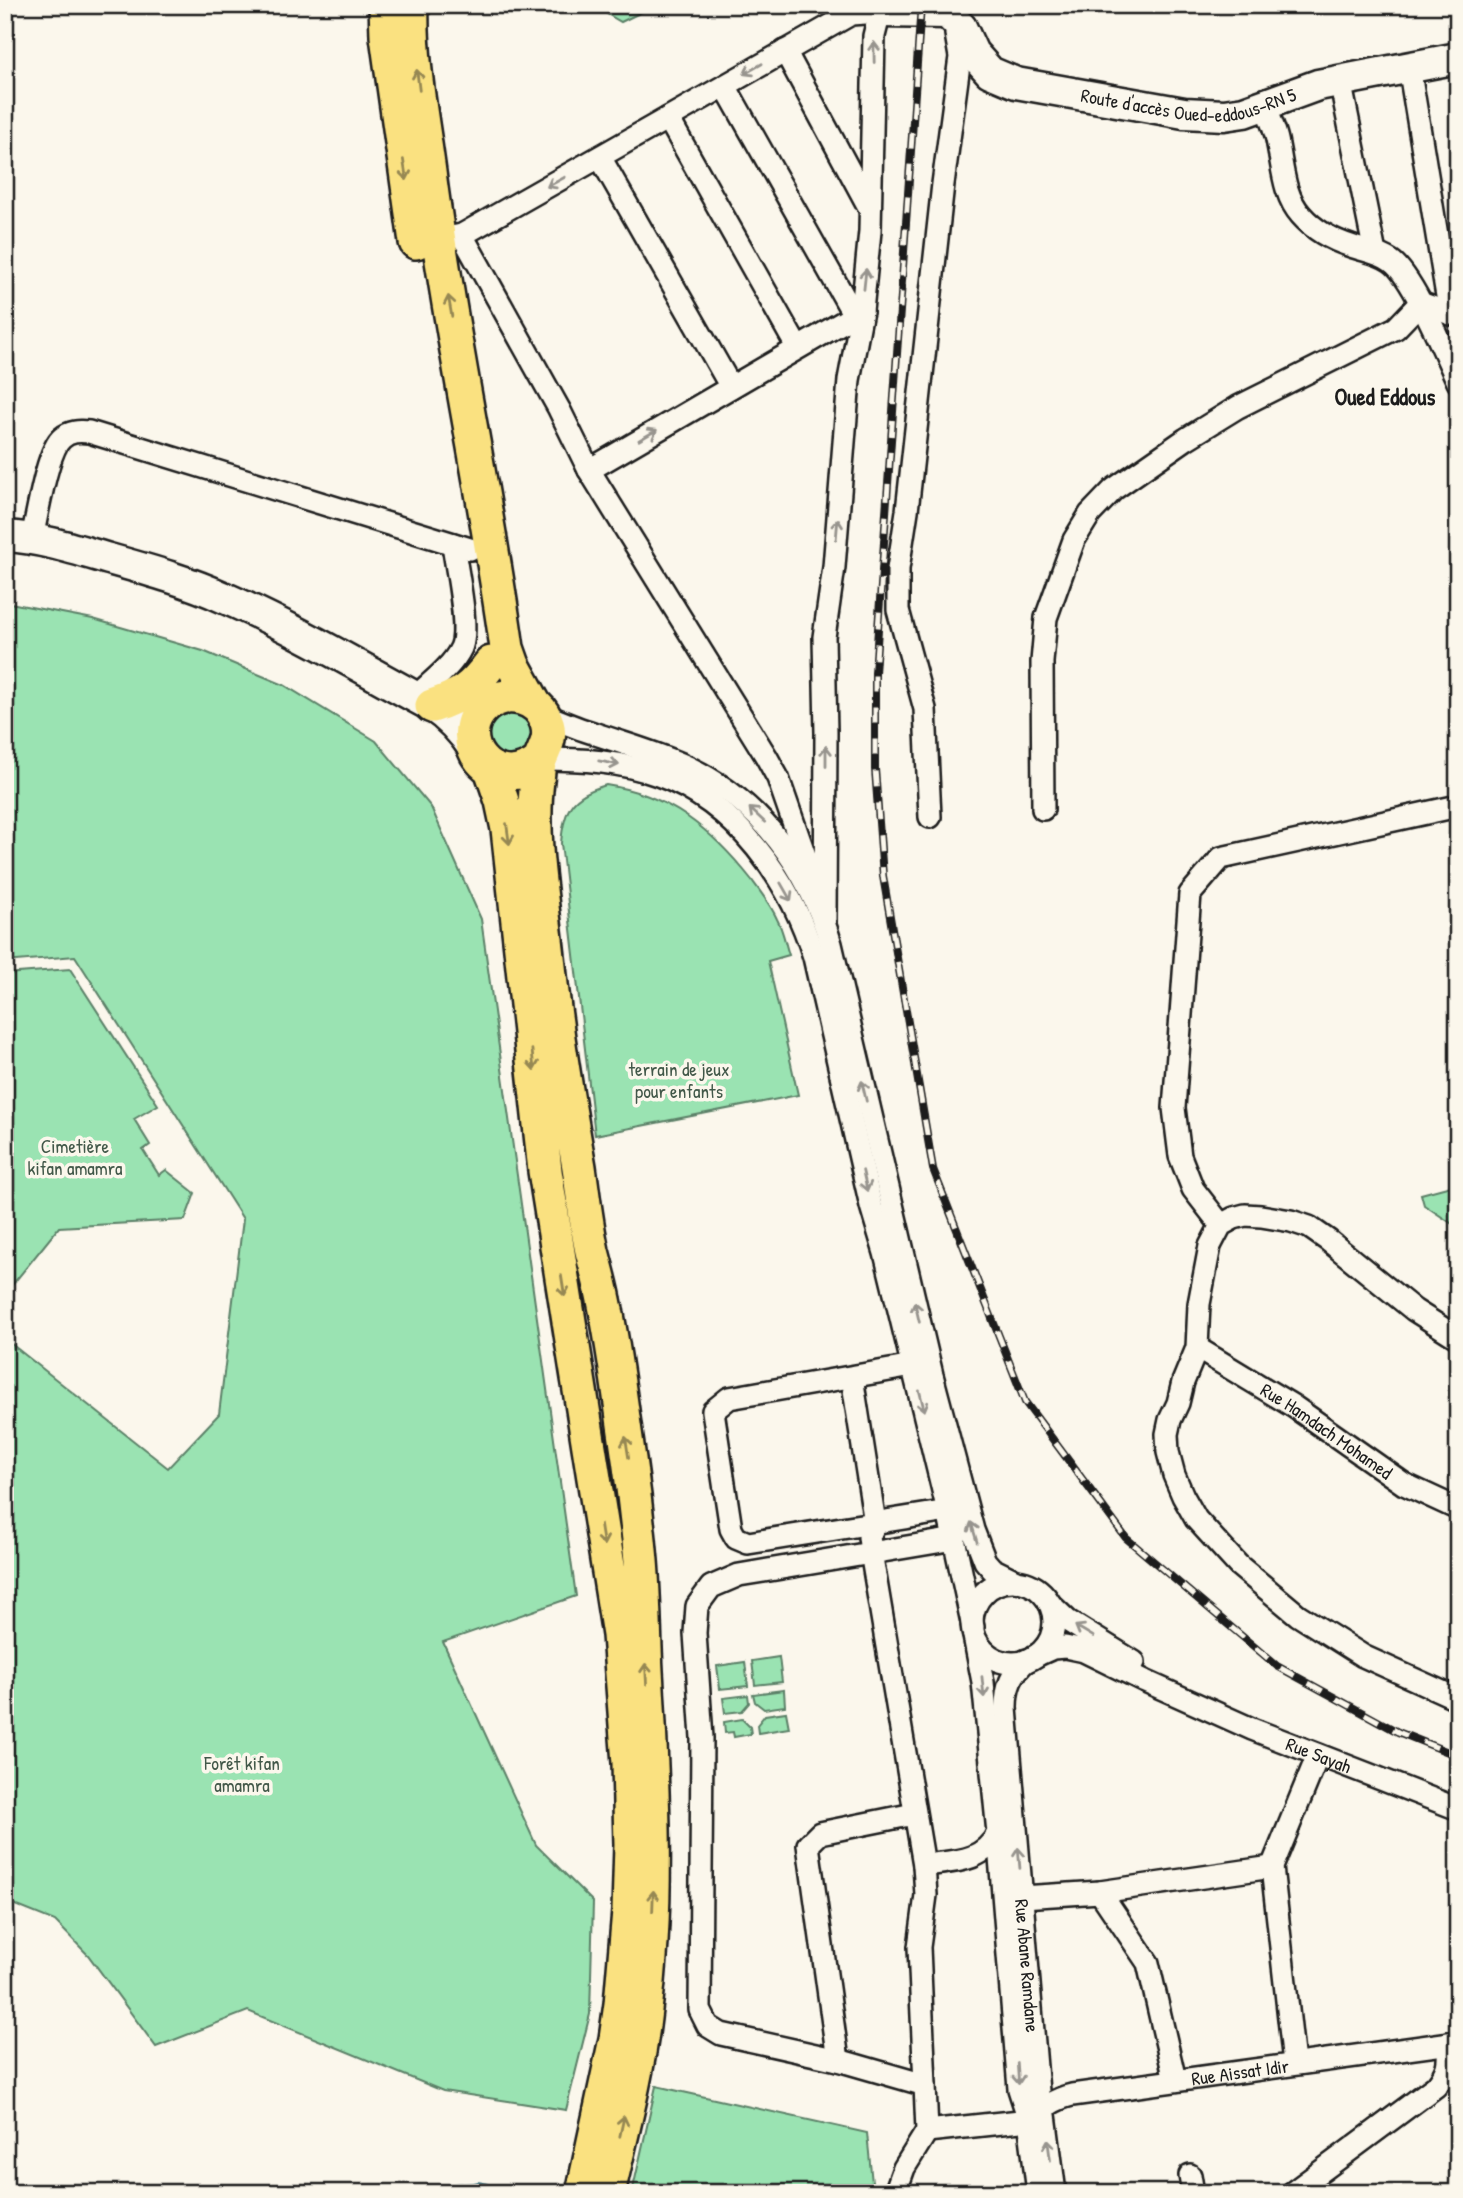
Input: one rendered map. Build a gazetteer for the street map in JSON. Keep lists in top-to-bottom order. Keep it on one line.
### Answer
{"streets":{"main road":["Route d'accès Oued-eddous-RN 5"],"street":["Rue Hamdach Mohamed","Rue Sayah","Rue Abane Ramdane","Rue Aissat Idir"]},"crossings":[["Rue Sayah","Rue Abane Ramdane"],["Rue Abane Ramdane","Rue Aissat Idir"]],"districts":["Oued Eddous"],"parks":["terrain de jeux pour enfants","Cimetière kifan amamra","Forêt kifan amamra"]}
